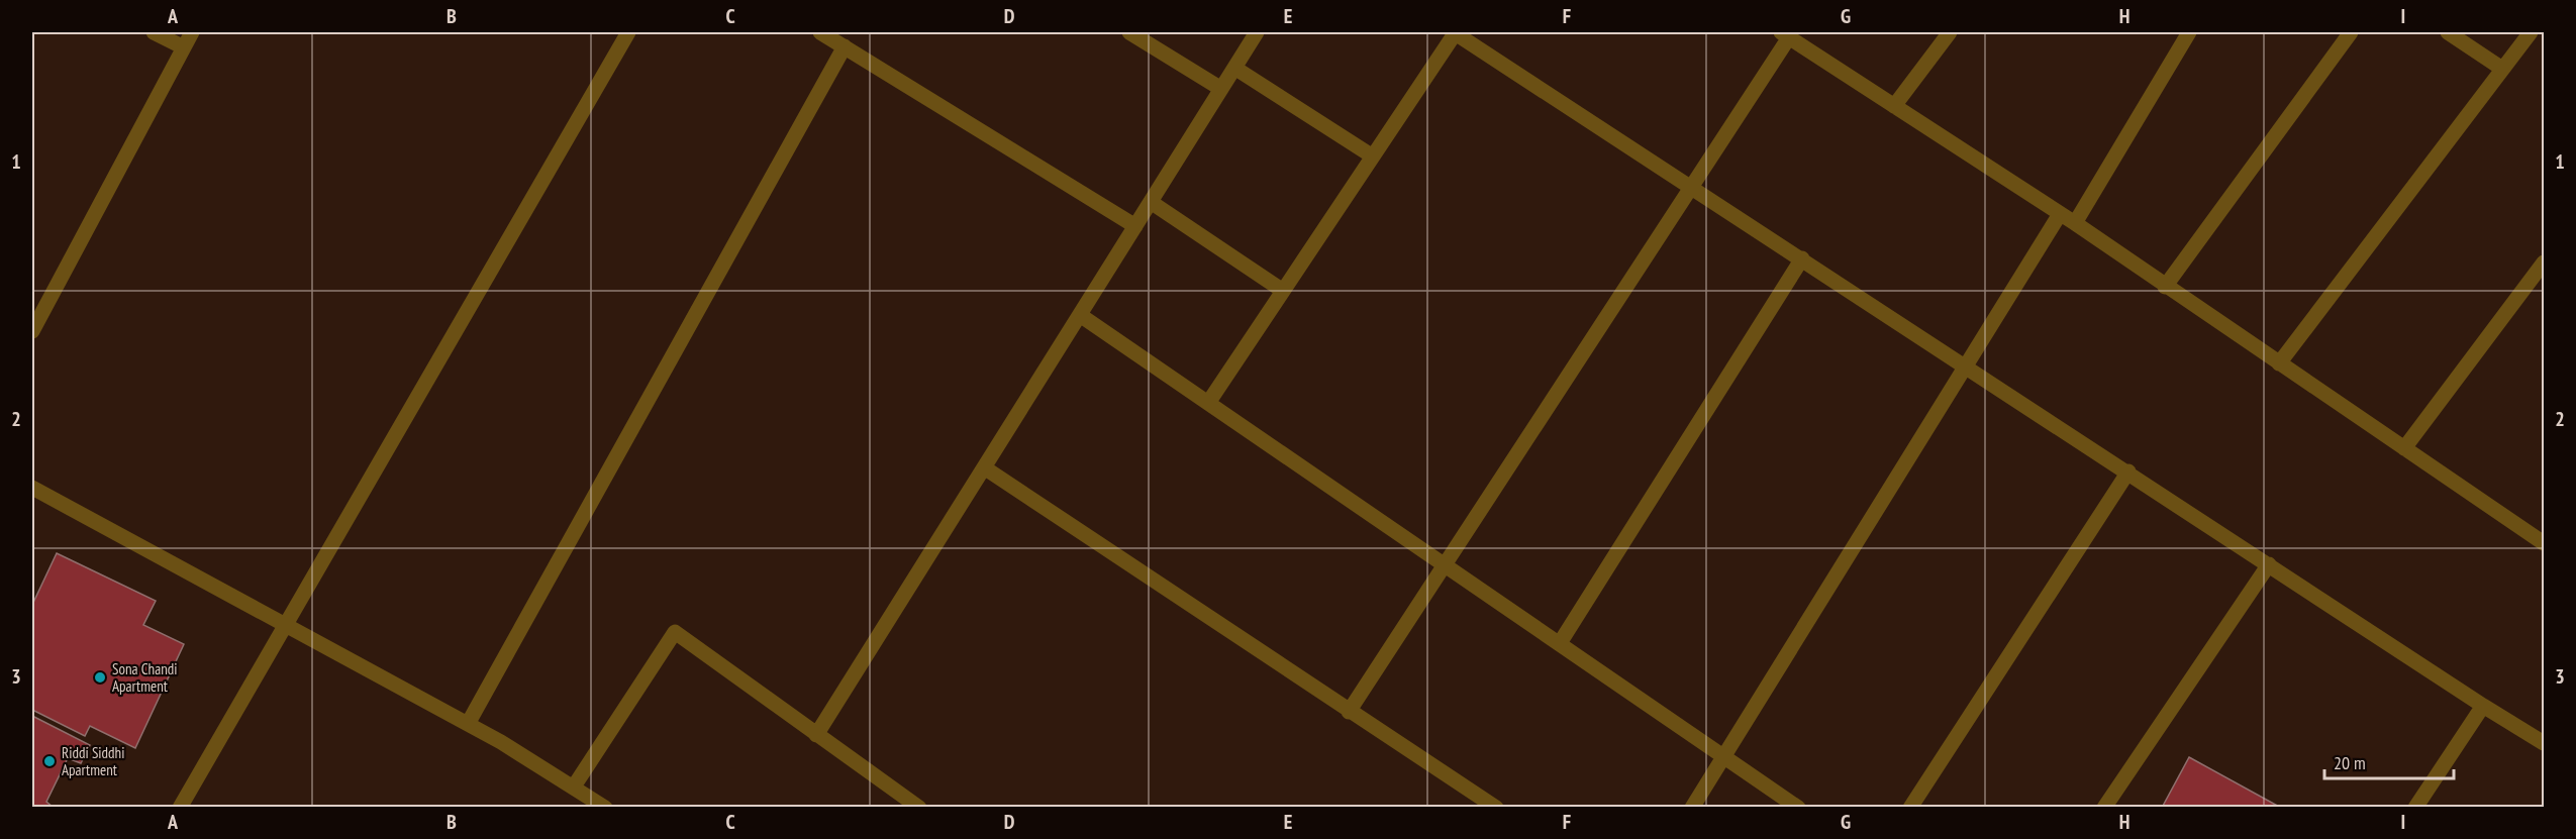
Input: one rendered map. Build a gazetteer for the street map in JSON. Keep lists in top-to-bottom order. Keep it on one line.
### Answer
{"places":["Sona Chandi Apartment","Riddi Siddhi Apartment"],"scale_bar":"20 m","grid":{"columns":["A","B","C","D","E","F","G","H","I"],"rows":["1","2","3"]}}
